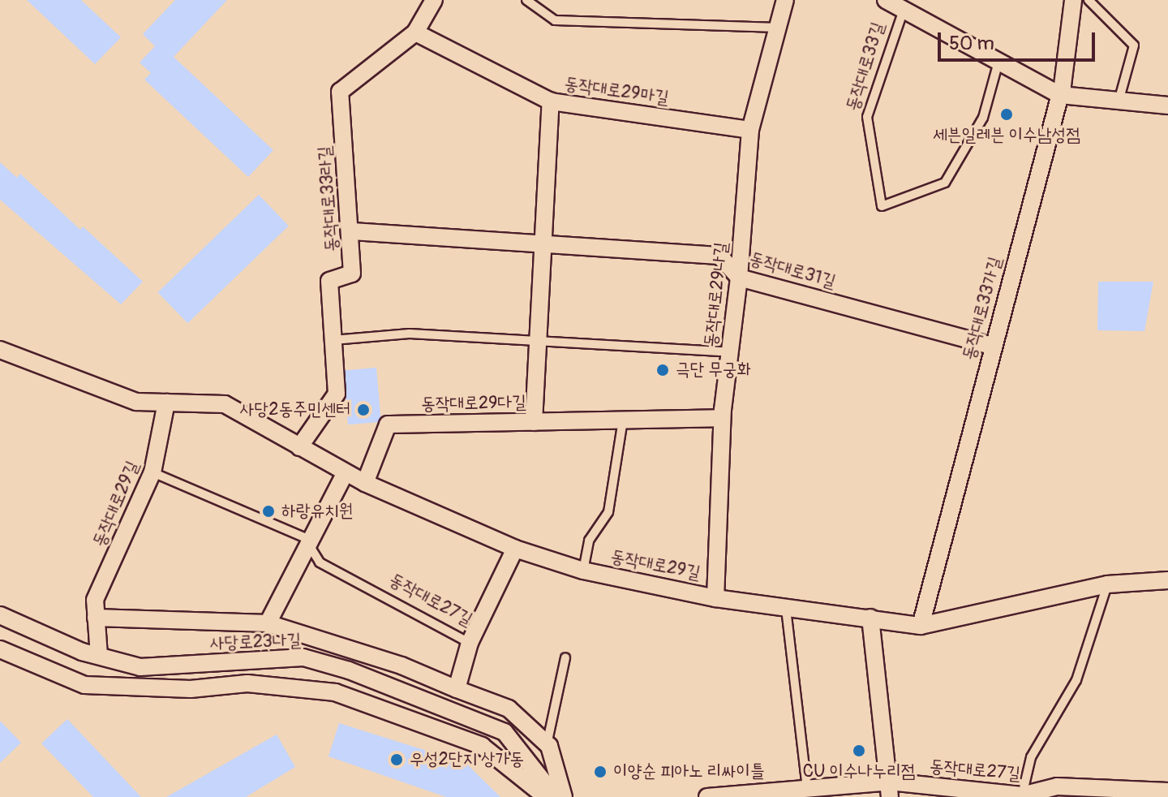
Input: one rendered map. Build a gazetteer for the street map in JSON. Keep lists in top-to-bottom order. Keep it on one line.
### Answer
{"streets":{"street":["동작대로33길","동작대로29마길","동작대로33라길","동작대로31길","동작대로29나길","동작대로33가길","동작대로29다길","동작대로29길","동작대로27길","사당로23나길"]},"crossings":[["동작대로33길","동작대로33가길"],["동작대로29마길","동작대로33라길"],["동작대로29마길","동작대로29나길"],["동작대로33라길","동작대로31길"],["동작대로33라길","동작대로29길"],["동작대로31길","동작대로29나길"],["동작대로31길","동작대로33가길"],["동작대로29나길","동작대로29다길"],["동작대로29나길","동작대로29길"],["동작대로33가길","동작대로29길"],["동작대로29다길","동작대로29길"],["동작대로29길","동작대로27길"],["동작대로29길","사당로23나길"]],"places":["세븐일레븐 이수남성점","극단 무궁화","사당2동주민센터","하랑유치원","CU 이수나누리점","우성2단지 상가동","이양순 피아노 리싸이틀"],"scale_bar":"50 m"}
